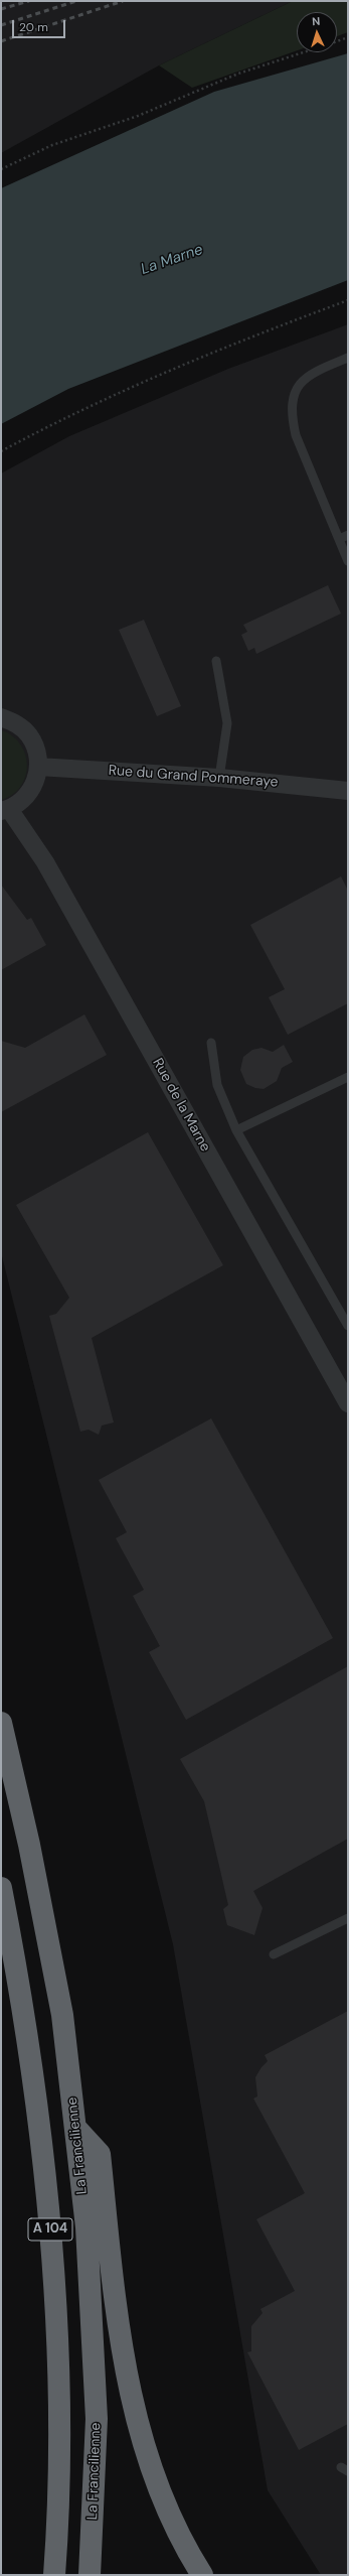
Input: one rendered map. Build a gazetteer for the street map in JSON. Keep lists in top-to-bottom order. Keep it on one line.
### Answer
{"streets":{"highway":["La Francilienne","A 104"],"street":["Rue du Grand Pommeraye","Rue de la Marne"]},"water":["La Marne"],"scale_bar":"20 m","north":"top"}
